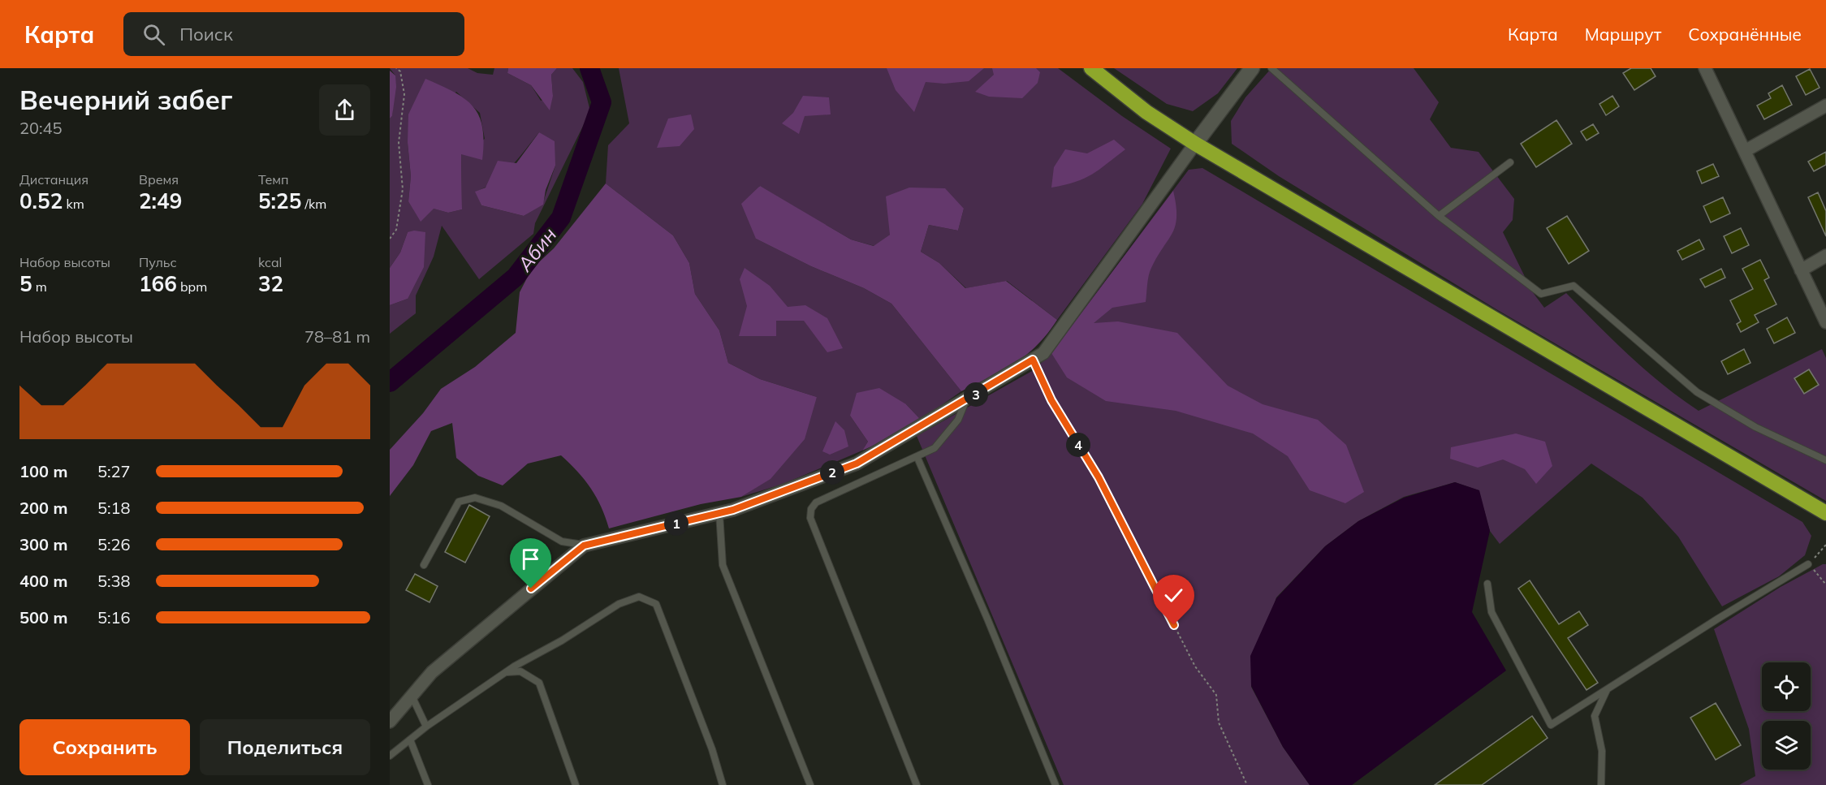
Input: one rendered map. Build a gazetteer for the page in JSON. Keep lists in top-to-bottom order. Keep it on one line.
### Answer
{"water":["Абин"],"page":{"header":"Карта","search":"Поиск","nav":["Карта","Маршрут","Сохранённые"],"heading":["Вечерний забег","20:45"],"stats":[["Дистанция","0.52 km"],["Время","2:49"],["Темп","5:25 /km"],["Набор высоты","5 m"],["Пульс","166 bpm"],["kcal","32"]],"chart":["Набор высоты","78–81 m"],"pins":["3","4","2","1"],"list":[{"name":"100 m","note":"5:27"},{"name":"200 m","note":"5:18"},{"name":"300 m","note":"5:26"},{"name":"400 m","note":"5:38"},{"name":"500 m","note":"5:16"}],"buttons":["Сохранить","Поделиться"]}}
